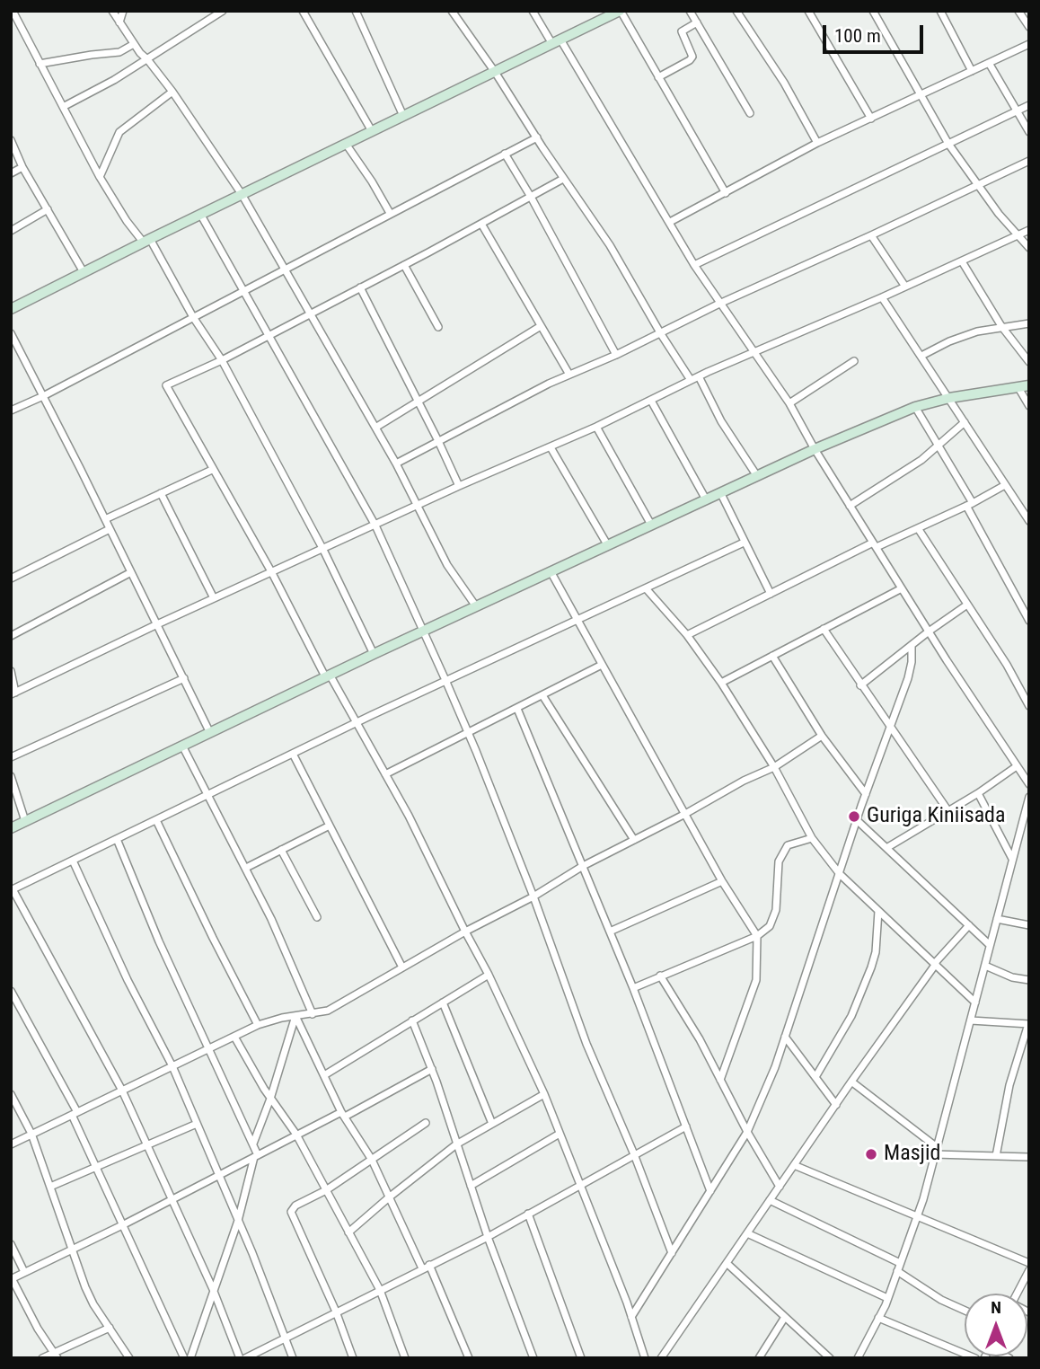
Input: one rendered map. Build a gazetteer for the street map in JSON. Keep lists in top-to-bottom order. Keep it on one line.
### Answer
{"places":["Guriga Kiniisada","Masjid"],"scale_bar":"100 m","north":"top"}
